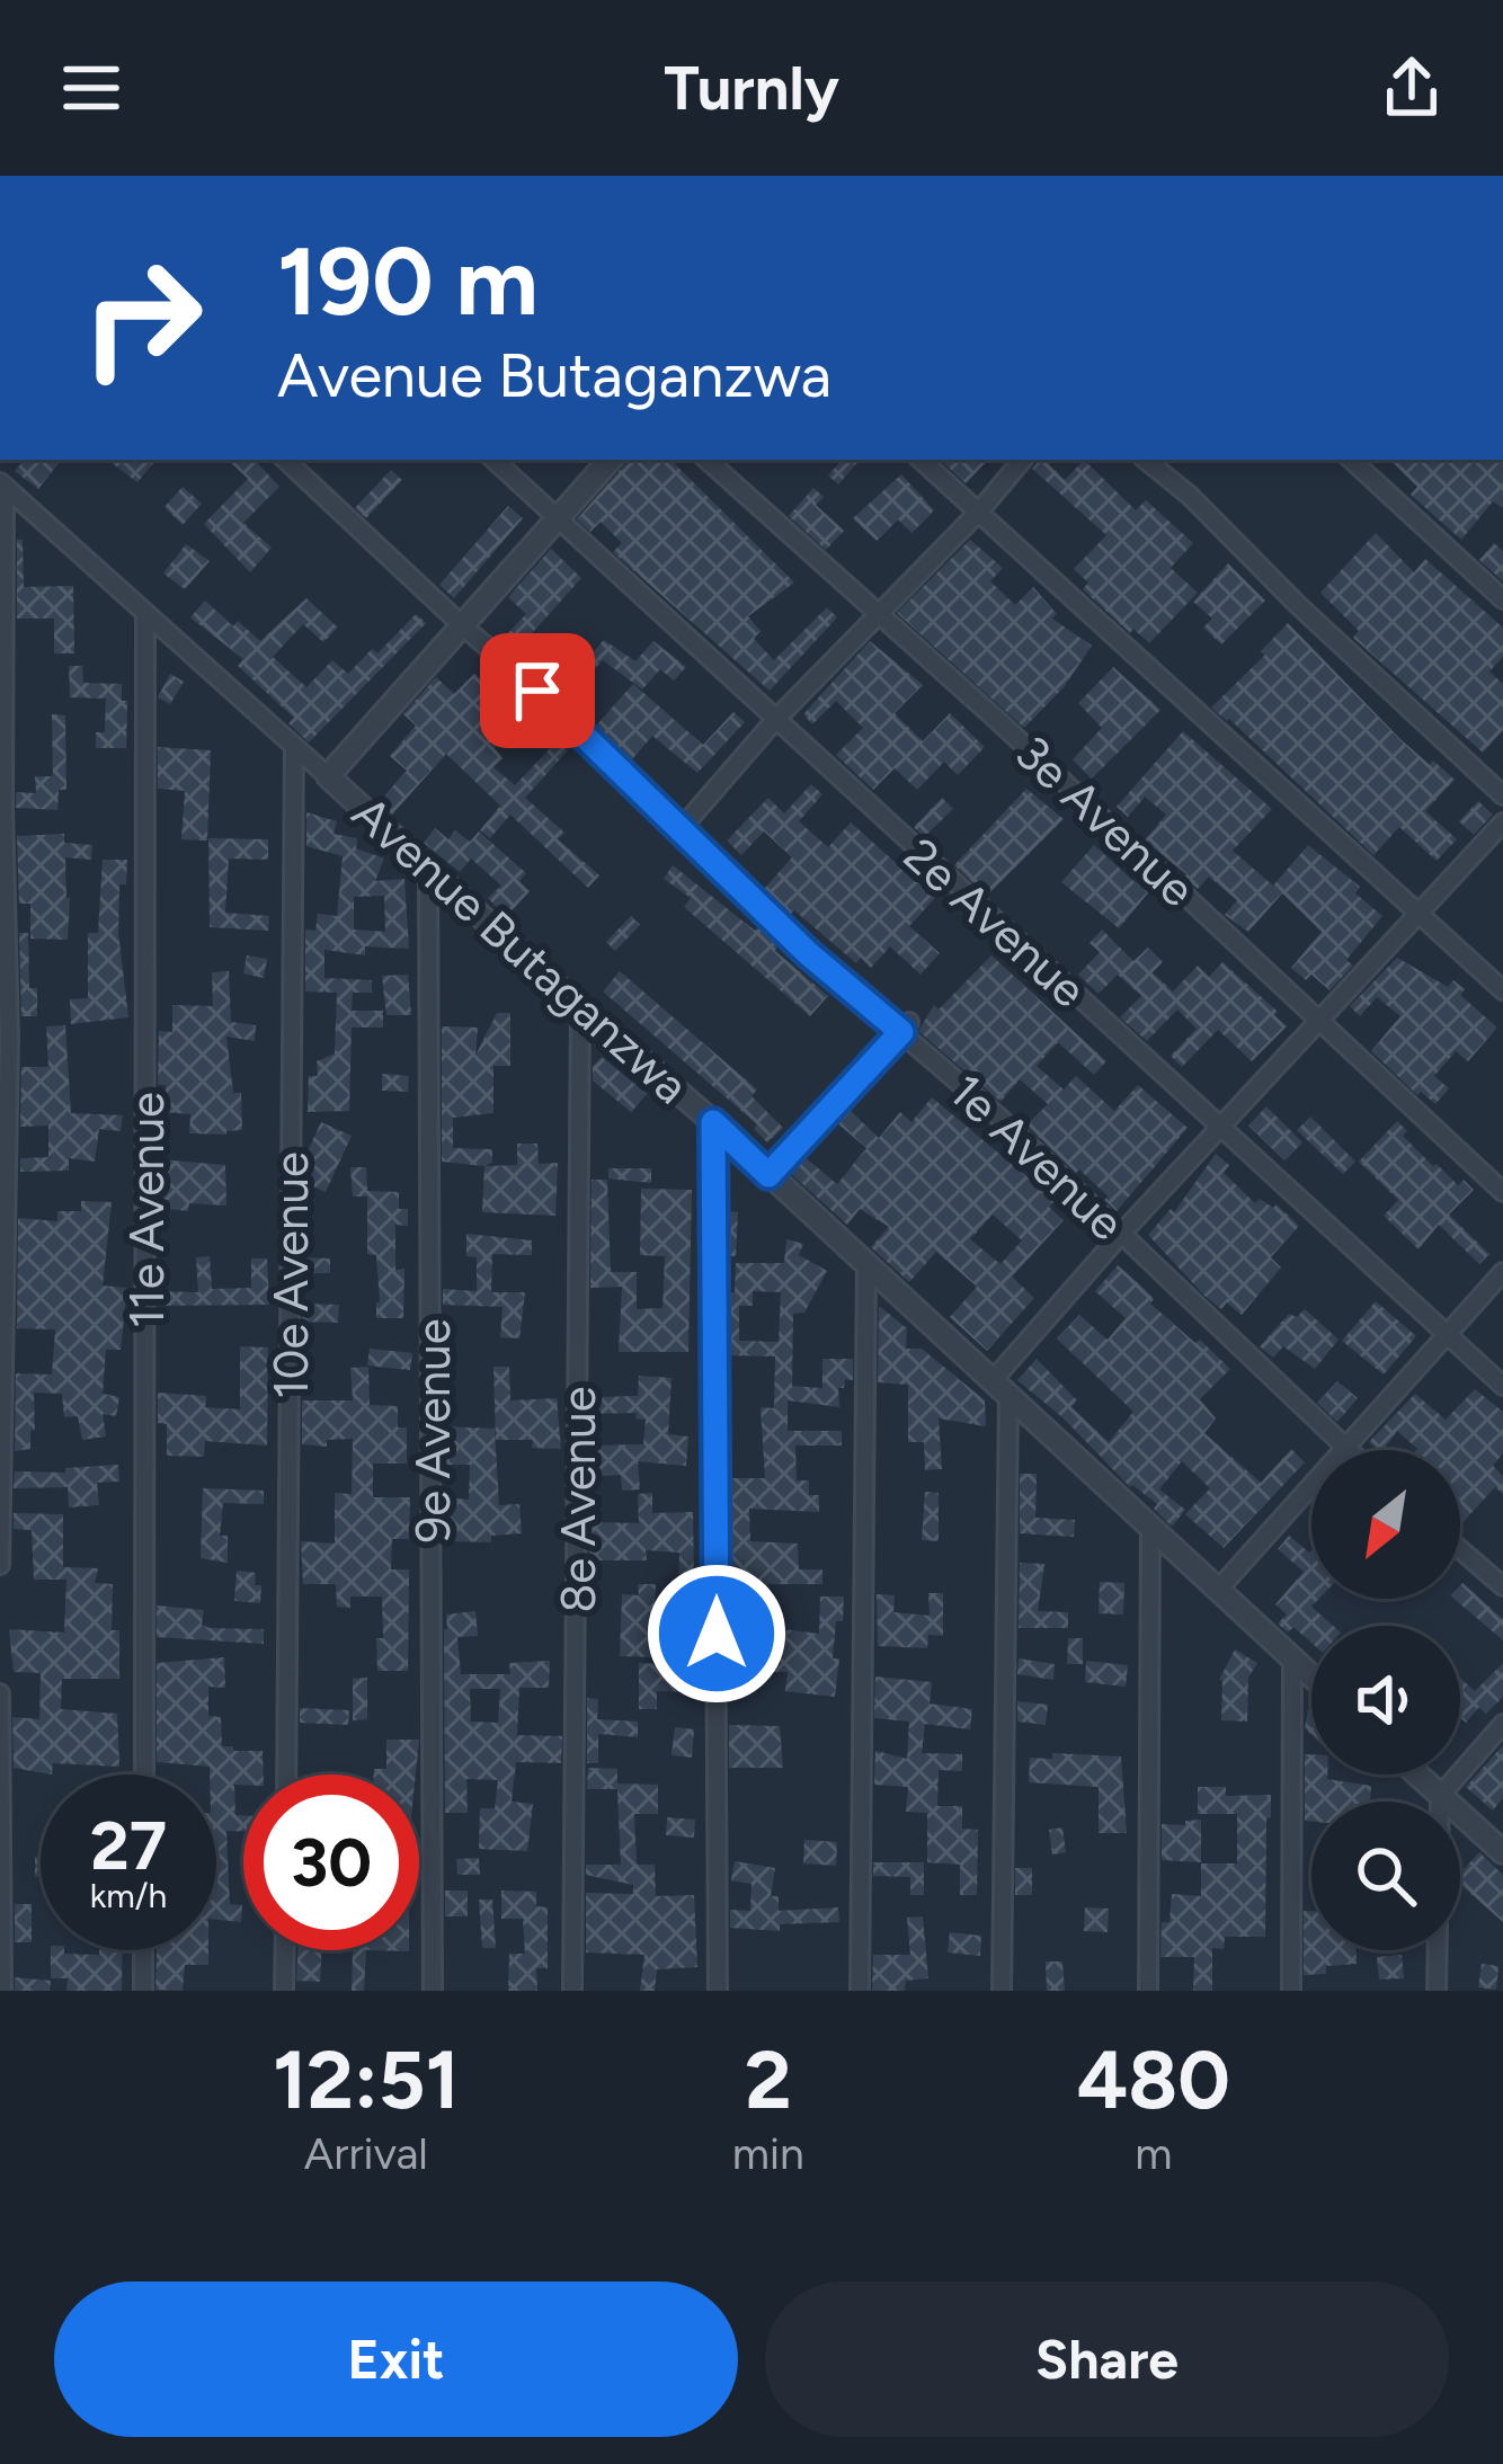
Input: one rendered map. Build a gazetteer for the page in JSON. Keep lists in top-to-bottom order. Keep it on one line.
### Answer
{"streets":{"street":["3e Avenue","2e Avenue","Avenue Butaganzwa","1e Avenue","11e Avenue","10e Avenue","9e Avenue","8e Avenue"]},"crossings":[["Avenue Butaganzwa","11e Avenue"],["Avenue Butaganzwa","10e Avenue"],["Avenue Butaganzwa","9e Avenue"],["Avenue Butaganzwa","8e Avenue"]],"north":"bottom left","page":{"header":"Turnly","turn":["190 m","Avenue Butaganzwa"],"speed":"27 km/h","limit":"30","eta":["12:51","Arrival","2","min","480","m"],"buttons":["Exit","Share"]}}
